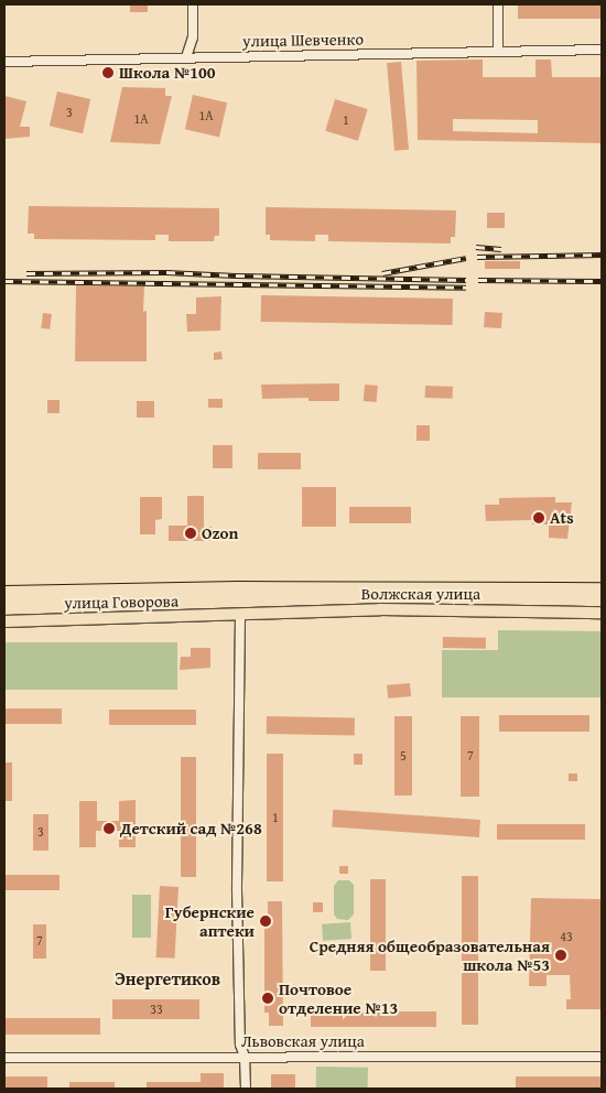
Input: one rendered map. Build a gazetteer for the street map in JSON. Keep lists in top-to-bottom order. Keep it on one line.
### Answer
{"streets":{"main road":["Волжская улица","улица Говорова"],"street":["улица Шевченко","Львовская улица"]},"crossings":[["Волжская улица","улица Говорова"]],"districts":["Энергетиков"],"places":["Школа №100","Ats","Ozon","Детский сад №268","Губернские аптеки","Средняя общеобразовательная школа №53","Почтовое отделение №13"],"house_numbers":["3","1А","1А","1","5","7","1","3","43","7","33"]}
